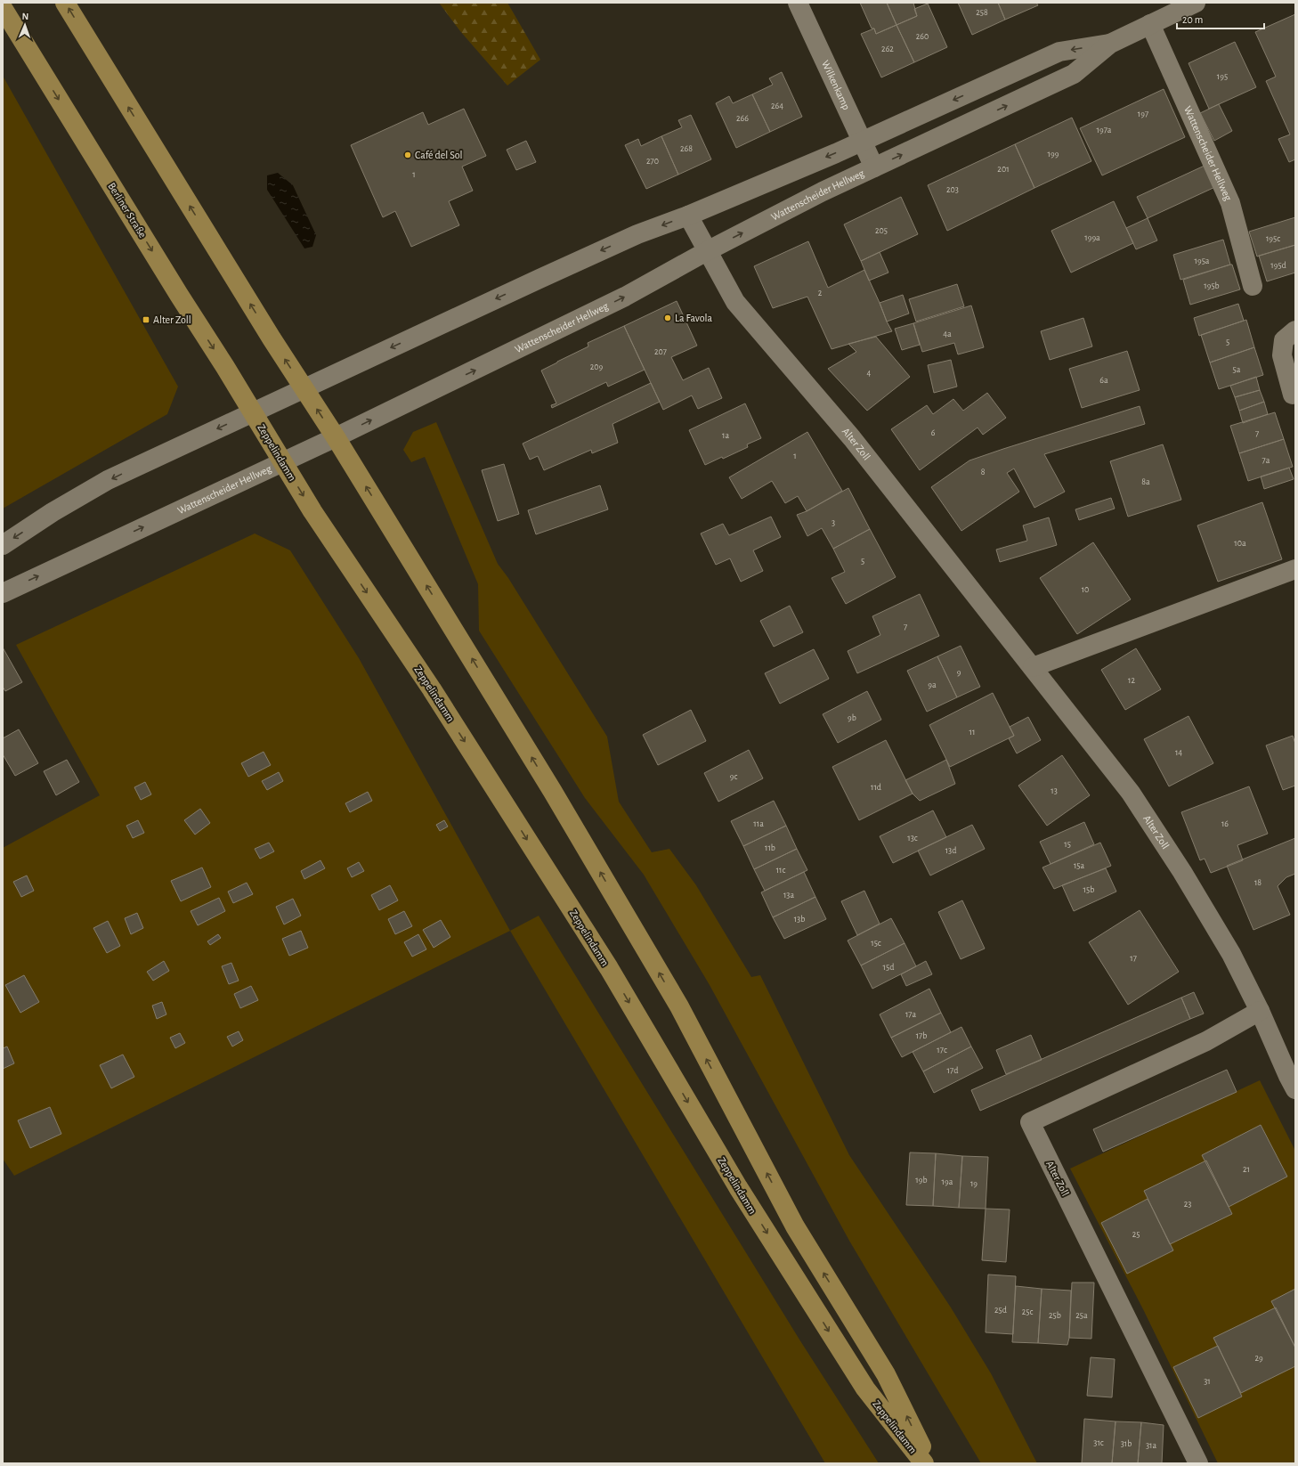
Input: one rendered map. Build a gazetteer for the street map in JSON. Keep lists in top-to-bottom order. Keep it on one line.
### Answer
{"streets":{"main road":["Wilkenkamp","Wattenscheider Hellweg","Berliner Straße","Alter Zoll","Zeppelindamm"]},"crossings":[["Wilkenkamp","Wattenscheider Hellweg"],["Wattenscheider Hellweg","Berliner Straße"],["Wattenscheider Hellweg","Alter Zoll"],["Wattenscheider Hellweg","Zeppelindamm"],["Berliner Straße","Zeppelindamm"]],"places":{"other":["Café del Sol","La Favola"],"transit":["Alter Zoll"]},"house_numbers":["258","260","262","195","264","197","266","197a","268","199","270","201","1","203","205","199a","195c","195a","195d","195b","2","4a","5","207","209","5a","4","6a","6","7","1a","1","7a","8","8a","3","10a","5","10","7","9","12","9a","9b","11","14","9c","11d","13","11a","16","13c","15","11b","13d","15a","11c","18","15b","13a","13b","15c","17","15d","17a","17b","17c","17d","21","19b","19a","19","23","25","25d","25c","25b","25a","29","31","31c","31b","31a"],"scale_bar":"20 m","north":"top"}
